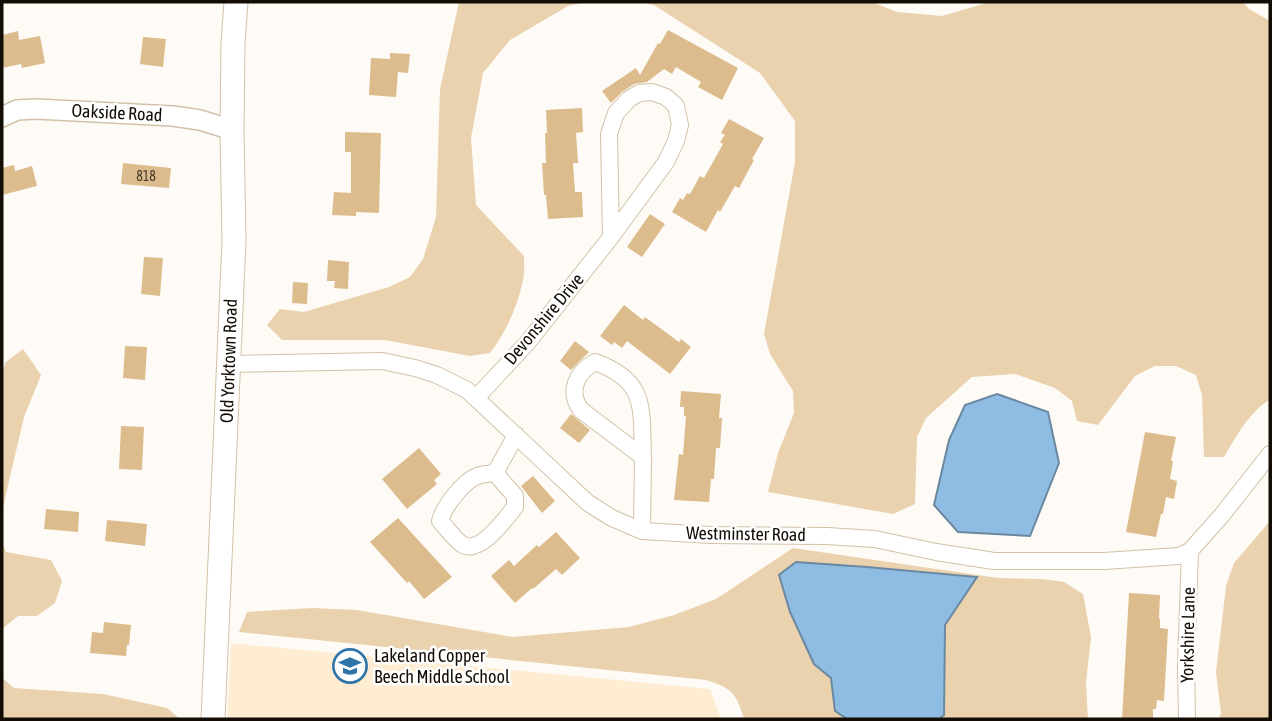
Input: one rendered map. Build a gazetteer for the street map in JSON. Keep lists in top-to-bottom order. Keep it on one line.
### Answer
{"streets":{"main road":["Old Yorktown Road"],"street":["Oakside Road","Devonshire Drive","Westminster Road","Yorkshire Lane"]},"crossings":[["Oakside Road","Old Yorktown Road"],["Devonshire Drive","Westminster Road"],["Old Yorktown Road","Westminster Road"],["Westminster Road","Yorkshire Lane"]],"places":{"school or university":["Lakeland Copper Beech Middle School"]},"house_numbers":["818"]}
